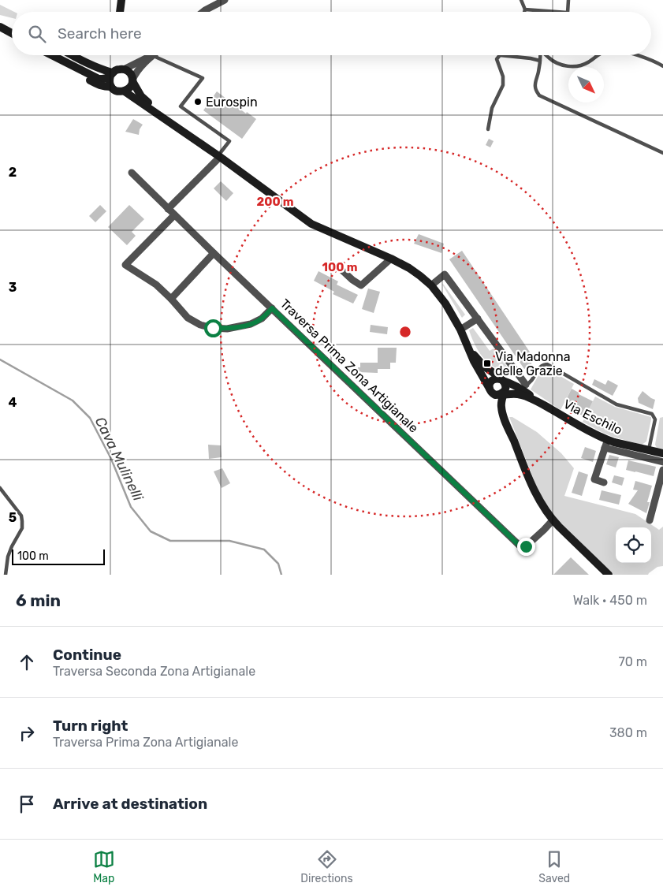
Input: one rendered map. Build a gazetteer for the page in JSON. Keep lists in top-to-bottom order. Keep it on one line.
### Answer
{"streets":{"main road":["Via Eschilo"],"street":["Traversa Prima Zona Artigianale"]},"water":["Cava Mulinelli"],"places":{"other":["Eurospin"],"transit":["Via Madonna delle Grazie"]},"scale_bar":"100 m","north":"bottom right","page":{"search":"Search here","scale":"100 m","heading":["6 min","Walk · 450 m"],"list":[["Continue","Traversa Seconda Zona Artigianale","70 m"],["Turn right","Traversa Prima Zona Artigianale","380 m"],"Arrive at destination"],"nav":["Map","Directions","Saved"]},"grid":{"rows":["2","3","4","5"]},"rings":["200 m","100 m"]}
